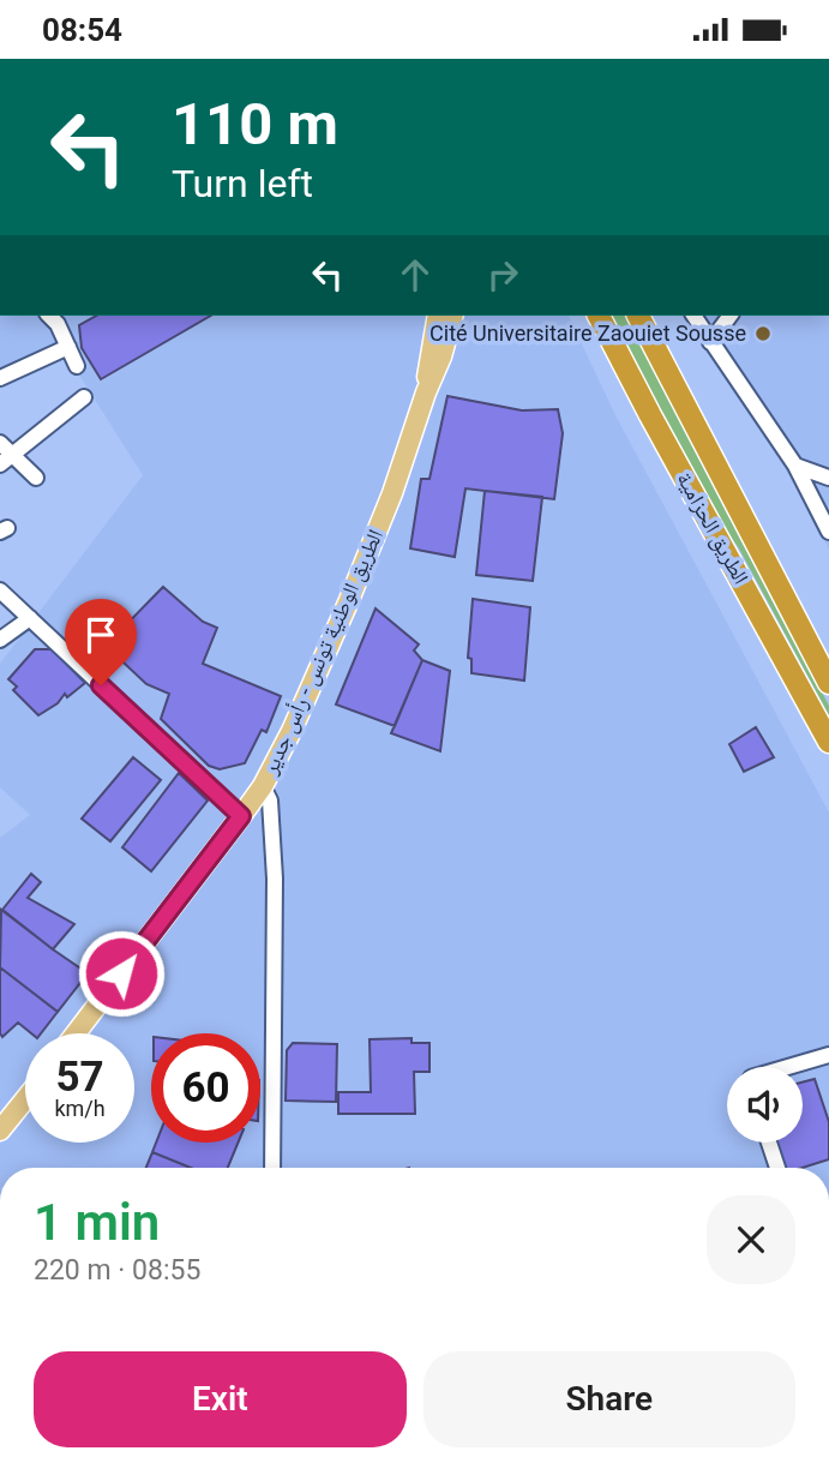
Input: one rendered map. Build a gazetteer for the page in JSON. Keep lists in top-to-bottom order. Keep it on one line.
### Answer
{"streets":{"highway":["الطريق الحزامية"],"main road":["الطريق الوطنية تونس - رأس جدير"]},"places":["Cité Universitaire Zaouiet Sousse"],"page":{"status":"08:54","turn":["110 m","Turn left"],"speed":"57 km/h","limit":"60","heading":["1 min","220 m · 08:55"],"buttons":["Exit","Share"]}}
